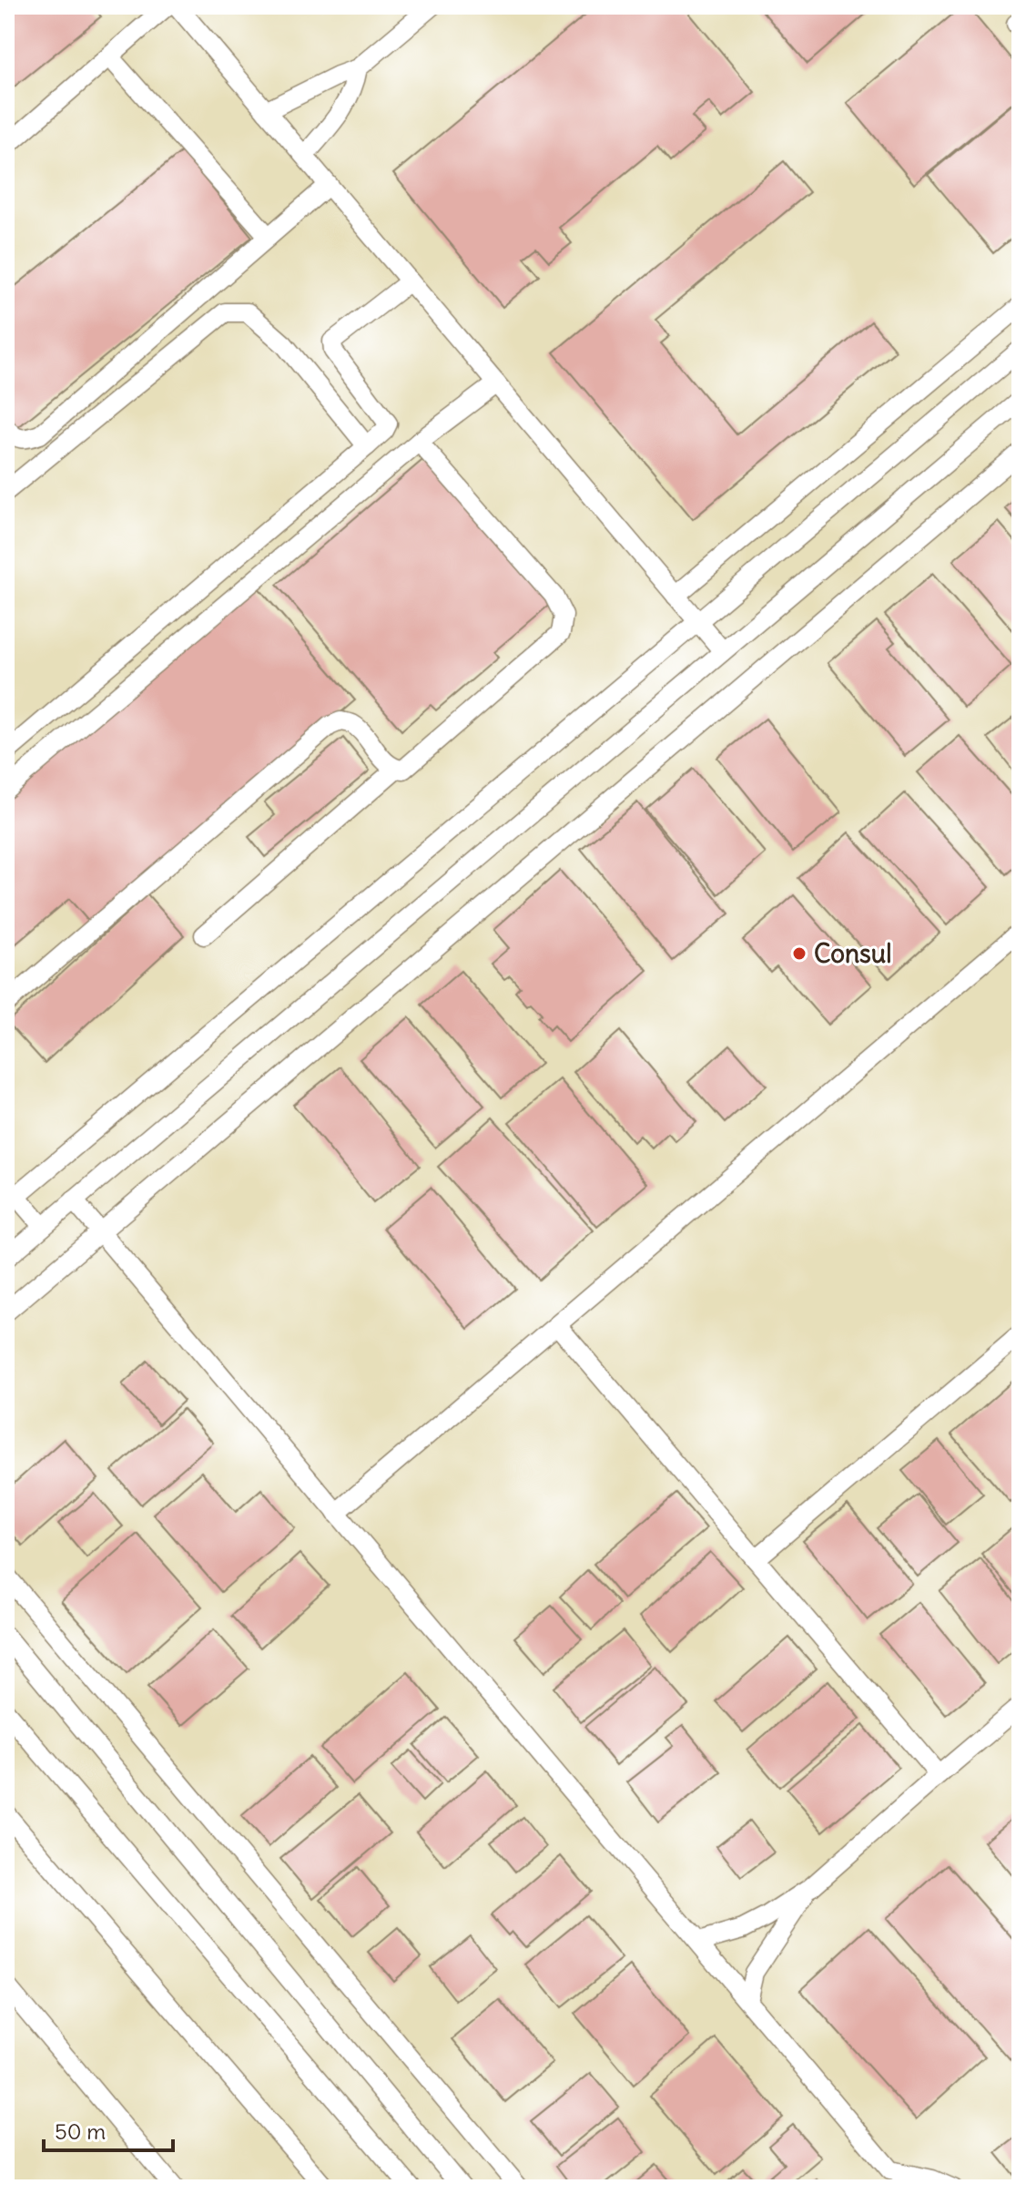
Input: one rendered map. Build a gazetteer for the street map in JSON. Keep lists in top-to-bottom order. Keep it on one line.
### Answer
{"places":["Consul"],"scale_bar":"50 m"}
